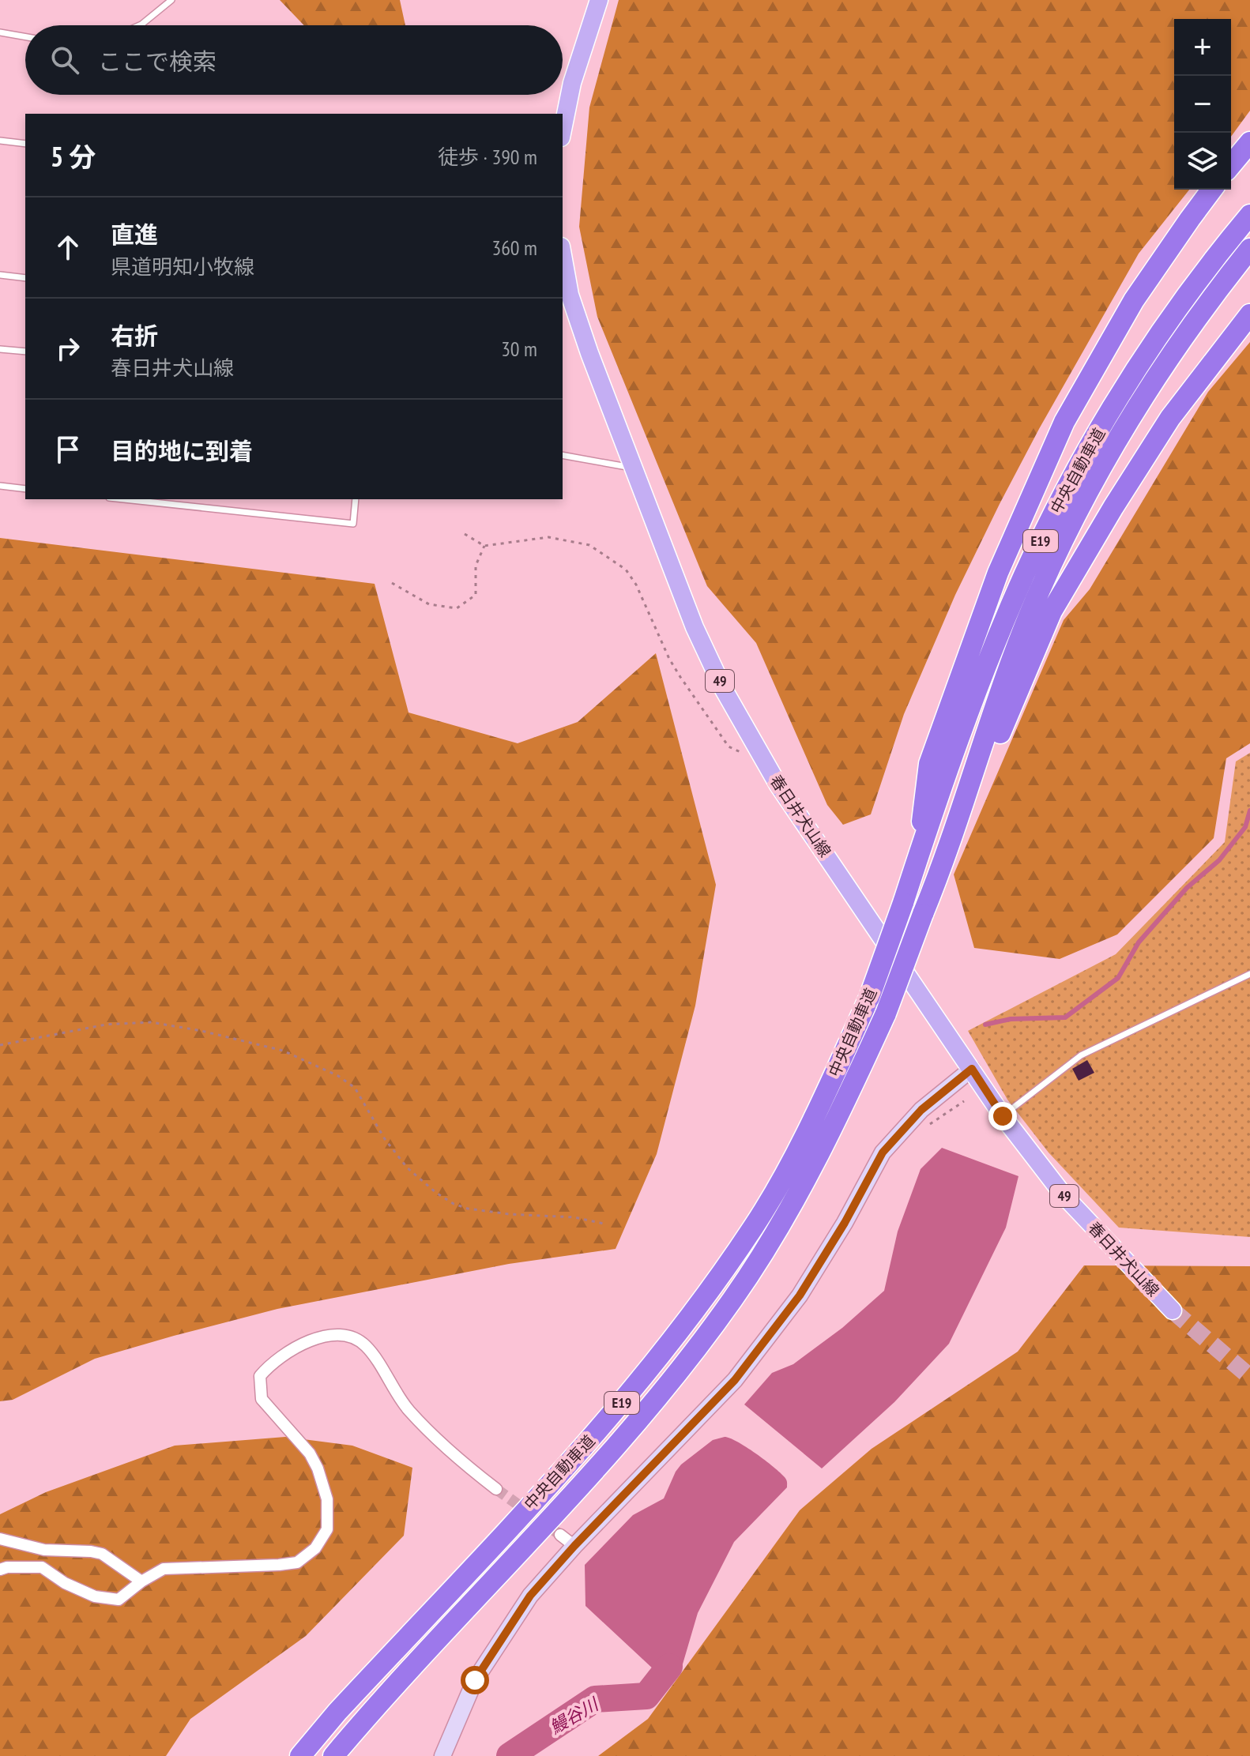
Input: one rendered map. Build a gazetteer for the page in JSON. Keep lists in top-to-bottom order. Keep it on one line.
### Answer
{"streets":{"highway":["中央自動車道","E19"],"main road":["49","春日井犬山線"]},"water":["鰻谷川"],"page":{"map_buttons":["+","−"],"search":"ここで検索","heading":["5 分","徒歩 · 390 m"],"list":[["直進","県道明知小牧線","360 m"],["右折","春日井犬山線","30 m"],"目的地に到着"]}}
